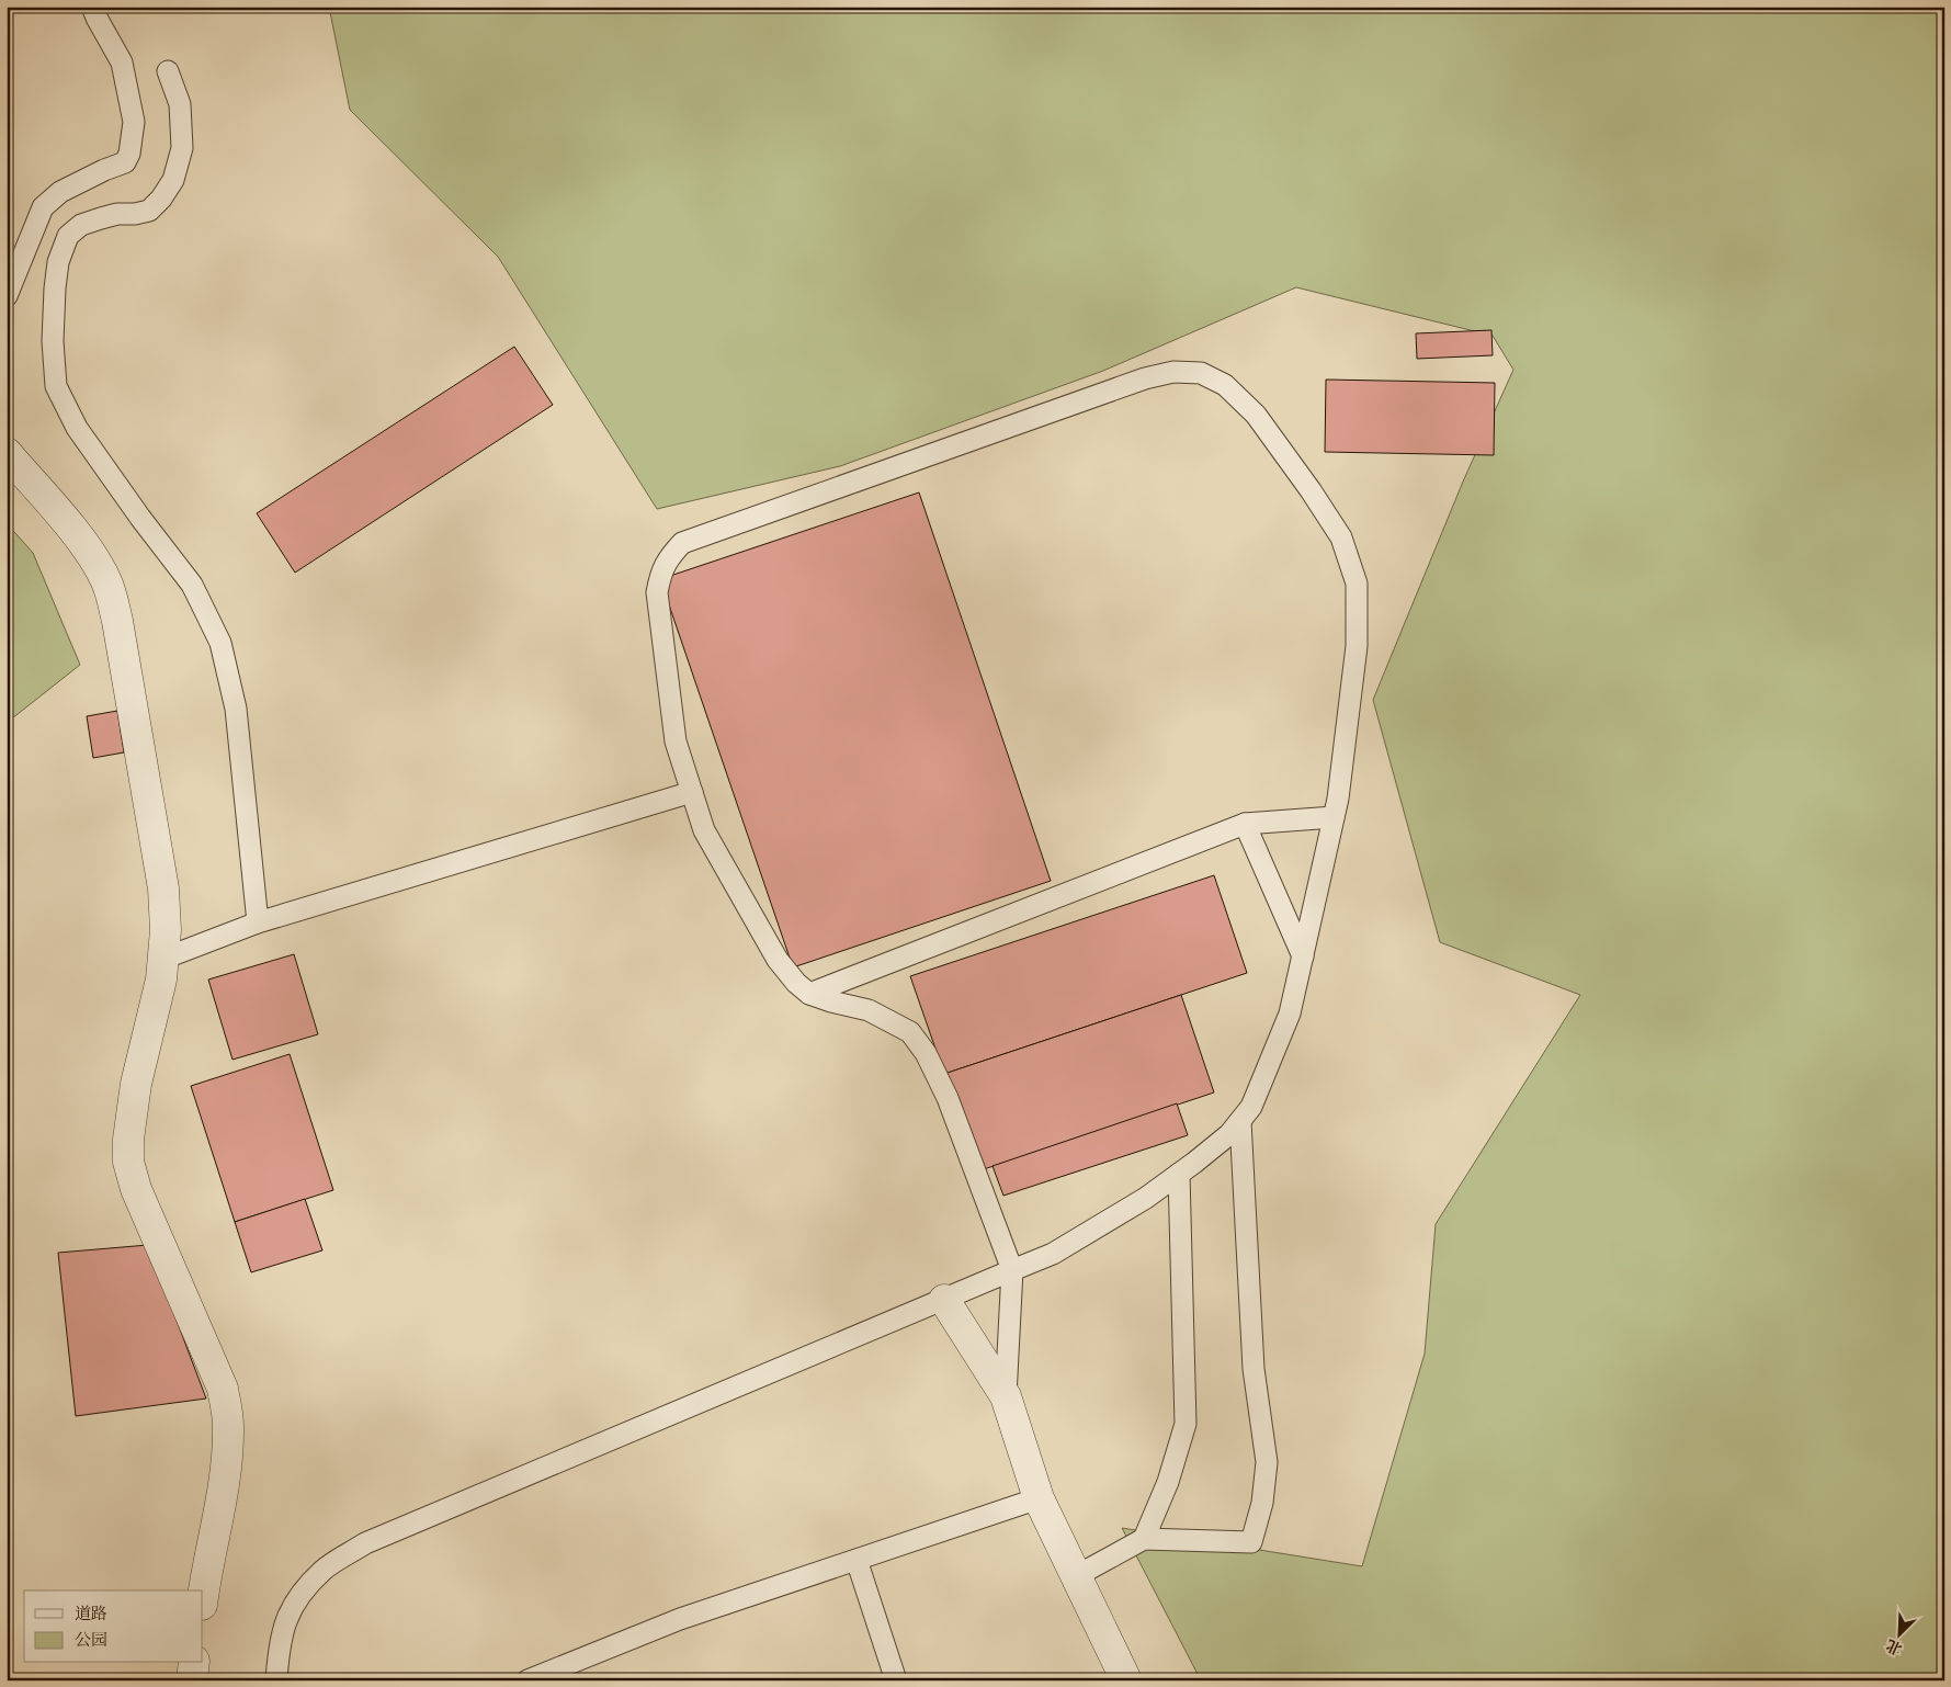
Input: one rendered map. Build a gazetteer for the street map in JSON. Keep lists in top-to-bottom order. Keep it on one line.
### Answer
{"legend":["道路","公园"],"north":"bottom left"}
